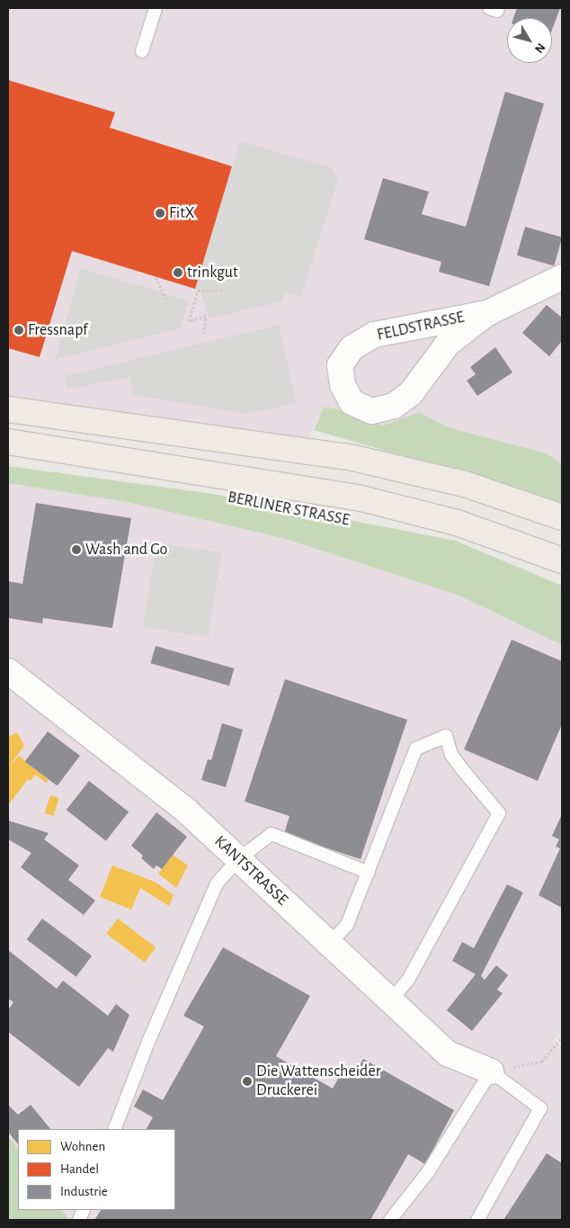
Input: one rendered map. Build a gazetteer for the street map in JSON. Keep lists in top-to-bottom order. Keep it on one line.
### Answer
{"streets":{"main road":["BERLINER STRASSE"],"street":["FELDSTRASSE","KANTSTRASSE"]},"places":["FitX","trinkgut","Fressnapf","Wash and Go","Die Wattenscheider Druckerei"],"legend":["Wohnen","Handel","Industrie"],"north":"bottom right"}
